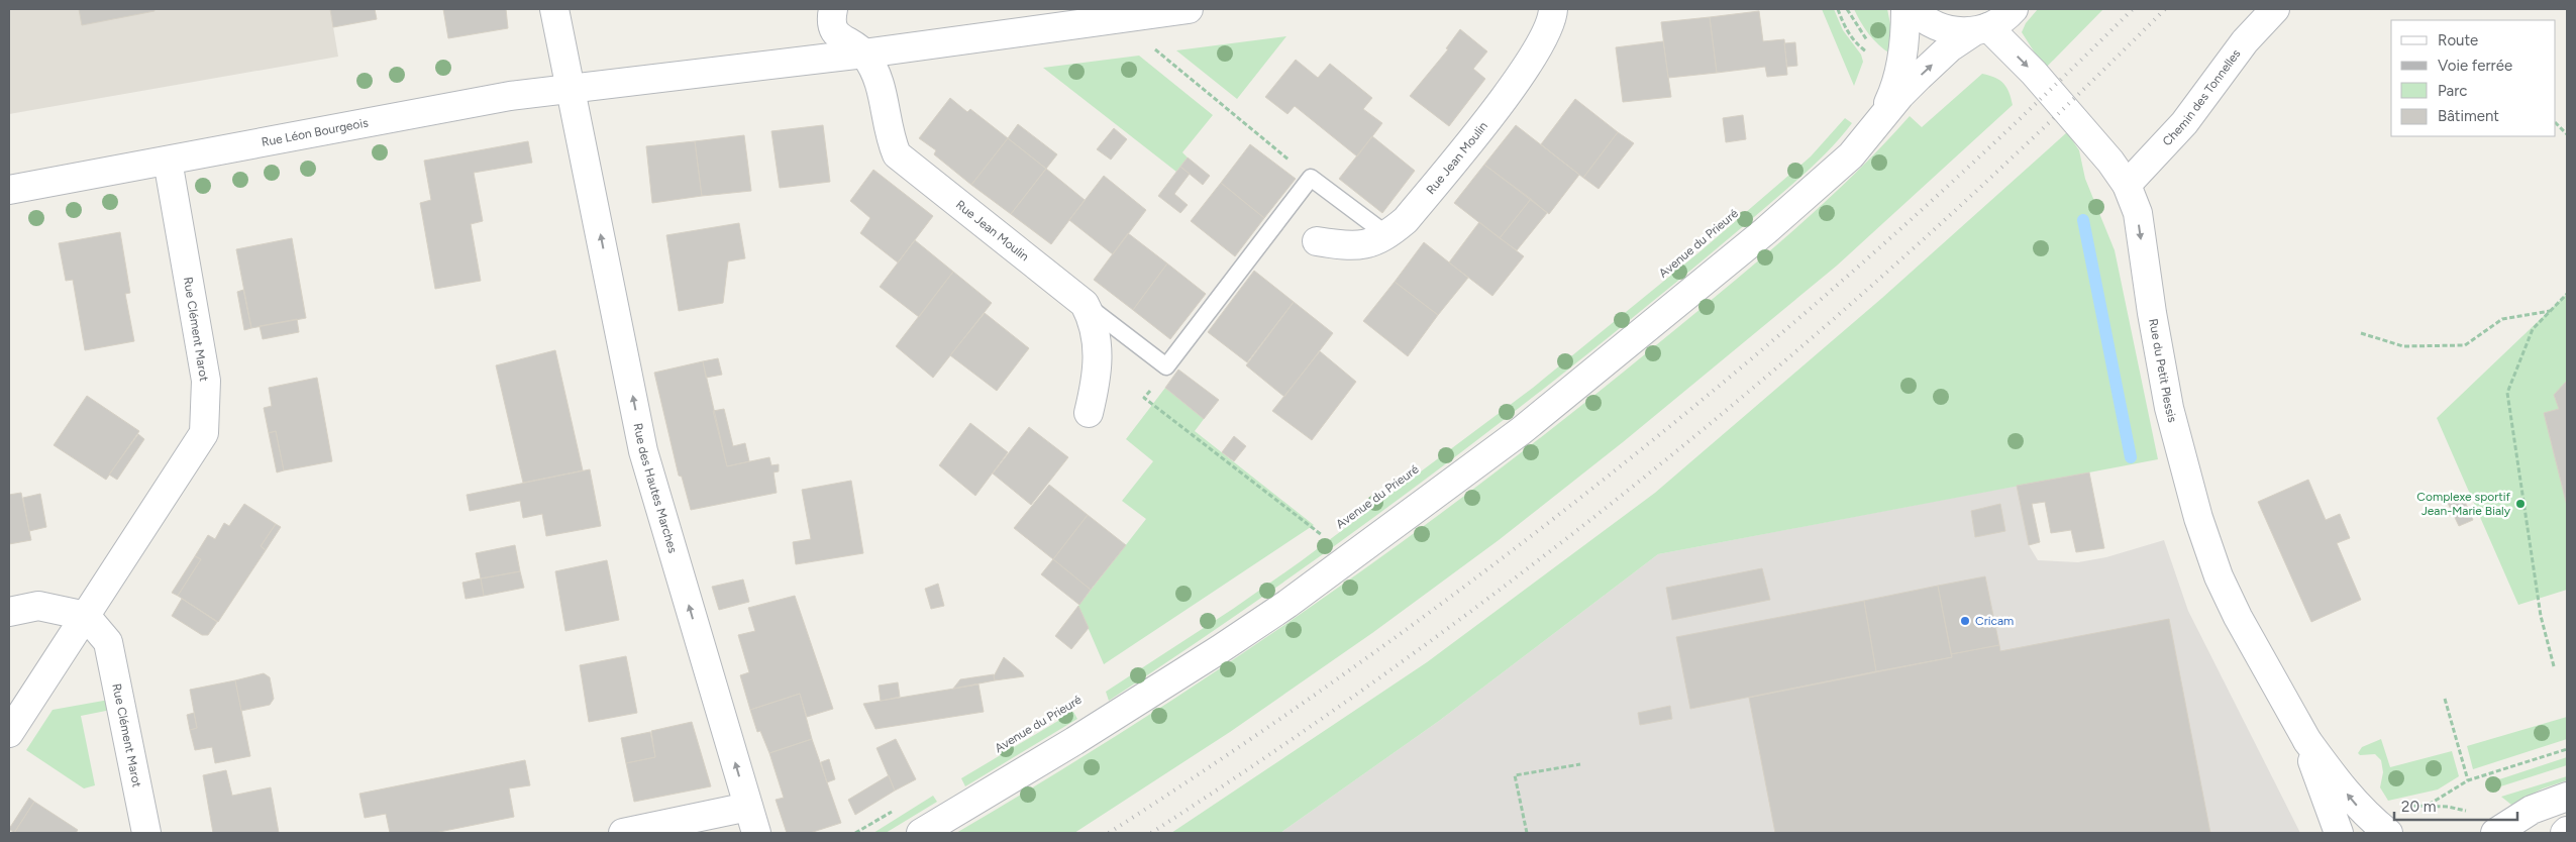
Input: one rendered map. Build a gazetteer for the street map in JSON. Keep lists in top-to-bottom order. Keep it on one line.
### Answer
{"streets":{"street":["Chemin des Tonnelles","Rue Léon Bourgeois","Rue Jean Moulin","Rue Clément Marot","Rue du Petit Plessis","Rue des Hautes Marches"],"path":["Avenue du Prieuré"]},"crossings":[["Chemin des Tonnelles","Rue du Petit Plessis"],["Rue Léon Bourgeois","Rue Jean Moulin"],["Rue Léon Bourgeois","Rue Clément Marot"],["Rue Léon Bourgeois","Rue des Hautes Marches"]],"one_way":["Rue des Hautes Marches"],"places":["Complexe sportif Jean-Marie Bialy","Cricam"],"legend":["Route","Voie ferrée","Parc","Bâtiment"],"scale_bar":"20 m"}
